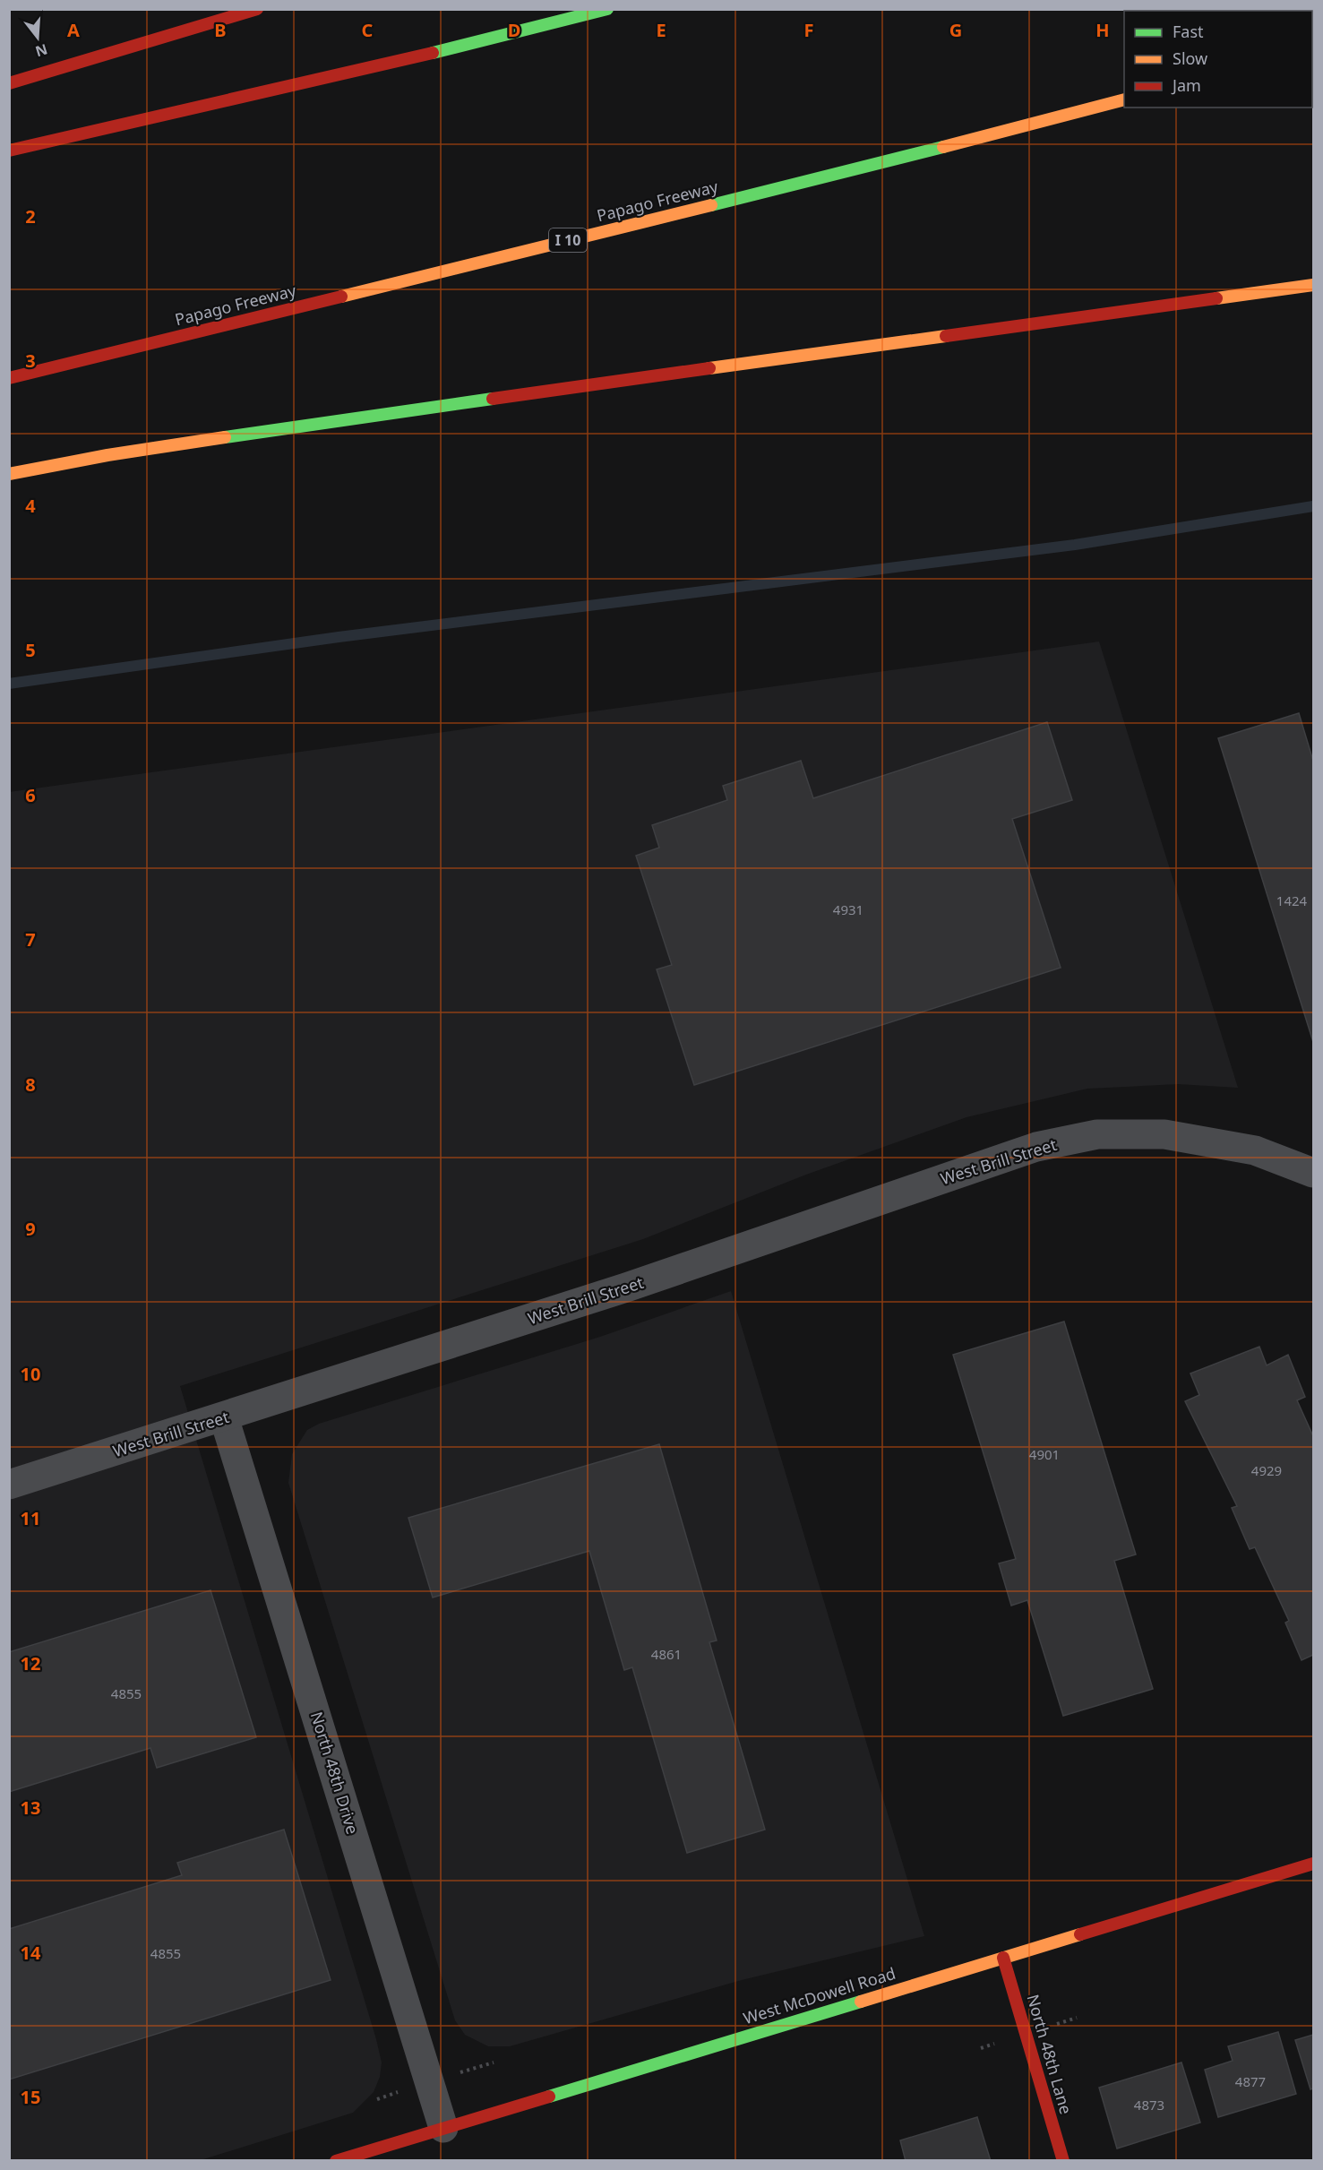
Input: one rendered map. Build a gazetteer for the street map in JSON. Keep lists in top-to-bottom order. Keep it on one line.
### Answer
{"streets":{"main road":["Papago Freeway","I 10","West McDowell Road","North 48th Lane"],"street":["West Brill Street","North 48th Drive"]},"crossings":[["West Brill Street","North 48th Drive"],["North 48th Drive","West McDowell Road"],["West McDowell Road","North 48th Lane"]],"house_numbers":["1424","4931","4901","4929","4861","4855","4855","4877","4873"],"legend":["Fast","Slow","Jam"],"north":"bottom","grid":{"columns":["A","B","C","D","E","F","G","H"],"rows":["2","3","4","5","6","7","8","9","10","11","12","13","14","15"]}}
